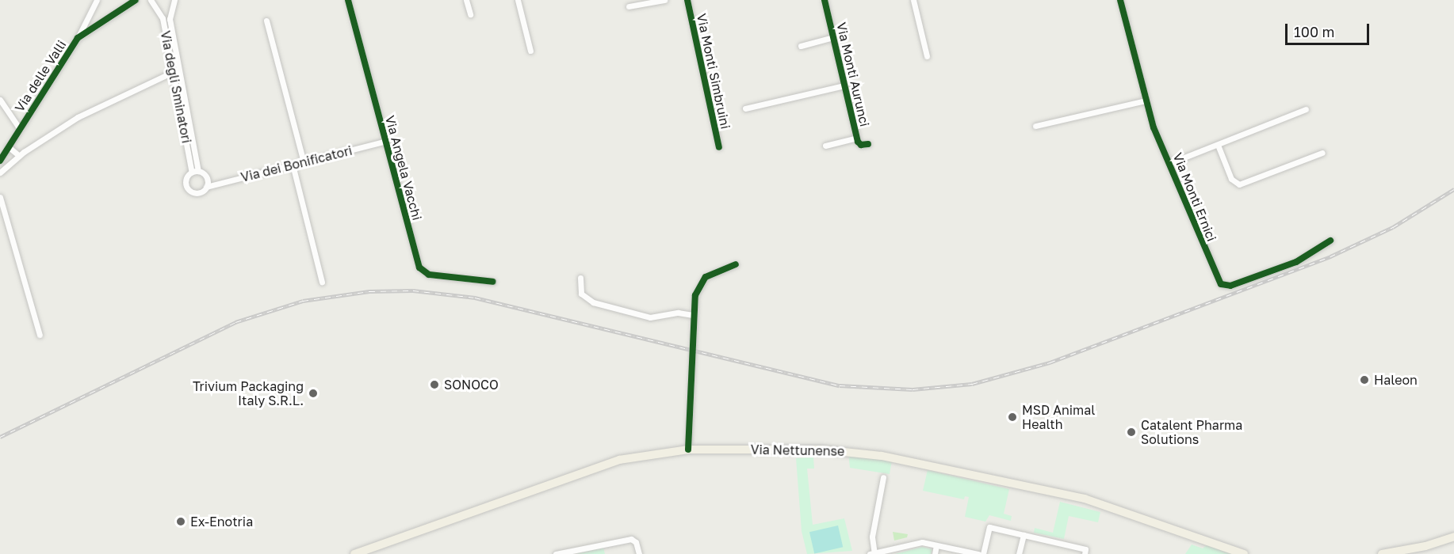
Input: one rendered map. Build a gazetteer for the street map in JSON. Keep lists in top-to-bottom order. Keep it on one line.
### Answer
{"streets":{"main road":["Via Nettunense"],"street":["Via Monti Simbruini","Via Monti Aurunci","Via delle Valli","Via degli Sminatori","Via dei Bonificatori","Via Angela Vacchi","Via Monti Ernici"]},"crossings":[["Via degli Sminatori","Via dei Bonificatori"],["Via dei Bonificatori","Via Angela Vacchi"]],"places":["Haleon","SONOCO","Trivium Packaging Italy S.R.L.","MSD Animal Health","Catalent Pharma Solutions","Ex-Enotria"],"scale_bar":"100 m"}
